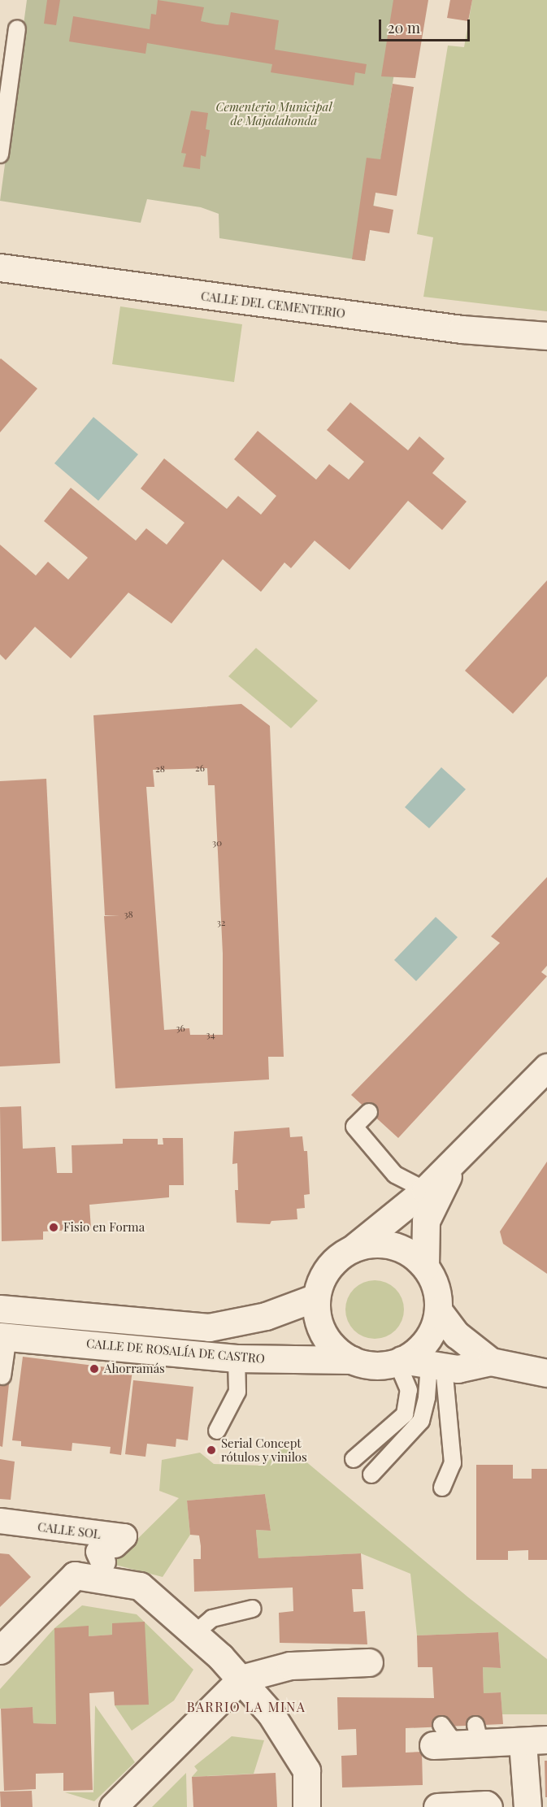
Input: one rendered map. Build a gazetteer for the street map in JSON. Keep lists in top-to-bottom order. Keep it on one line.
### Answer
{"streets":{"street":["CALLE DEL CEMENTERIO","CALLE DE ROSALÍA DE CASTRO","CALLE SOL"]},"districts":["BARRIO LA MINA"],"parks":["Cementerio Municipal de Majadahonda"],"places":["Fisio en Forma","Ahorramás","Serial Concept rótulos y vinilos"],"house_numbers":["26","28","30","38","32","36","34"],"scale_bar":"20 m"}
